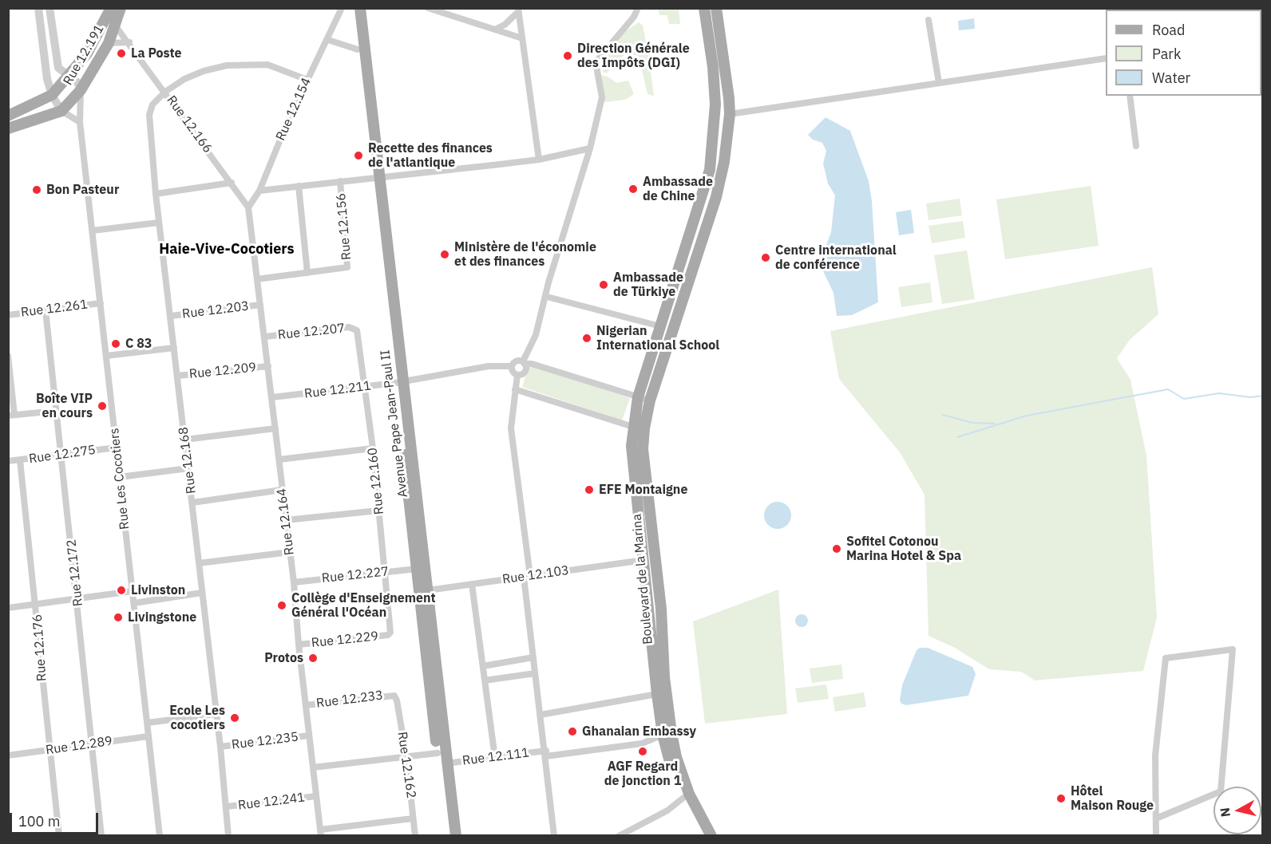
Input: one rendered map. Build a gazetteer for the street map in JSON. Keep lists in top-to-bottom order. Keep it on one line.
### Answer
{"streets":{"main road":["Rue 12.191","Avenue Pape Jean-Paul II","Boulevard de la Marina"],"street":["Rue 12.154","Rue 12.166","Rue 12.156","Rue 12.261","Rue 12.203","Rue 12.207","Rue 12.209","Rue 12.211","Rue 12.275","Rue 12.168","Rue Les Cocotiers","Rue 12.160","Rue 12.164","Rue 12.172","Rue 12.227","Rue 12.103","Rue 12.229","Rue 12.176","Rue 12.233","Rue 12.235","Rue 12.289","Rue 12.111","Rue 12.162","Rue 12.241"]},"crossings":[["Rue 12.191","Rue 12.166"],["Rue 12.191","Rue Les Cocotiers"],["Rue 12.154","Rue 12.166"],["Rue 12.154","Rue 12.168"],["Rue 12.154","Rue 12.164"],["Rue 12.166","Rue 12.168"],["Rue 12.166","Rue 12.164"],["Rue 12.156","Rue 12.164"],["Rue 12.261","Rue Les Cocotiers"],["Rue 12.261","Rue 12.172"],["Rue 12.203","Rue 12.168"],["Rue 12.203","Rue 12.164"],["Rue 12.207","Rue 12.160"],["Rue 12.207","Rue 12.164"],["Rue 12.209","Rue 12.168"],["Rue 12.209","Rue 12.164"],["Rue 12.211","Avenue Pape Jean-Paul II"],["Rue 12.211","Rue 12.160"],["Rue 12.211","Rue 12.164"],["Avenue Pape Jean-Paul II","Rue 12.227"],["Avenue Pape Jean-Paul II","Rue 12.103"],["Avenue Pape Jean-Paul II","Rue 12.111"],["Rue 12.275","Rue Les Cocotiers"],["Rue 12.275","Rue 12.172"],["Rue 12.275","Rue 12.176"],["Rue 12.168","Rue 12.235"],["Rue 12.168","Rue 12.241"],["Rue Les Cocotiers","Rue 12.289"],["Rue 12.160","Rue 12.227"],["Rue 12.160","Rue 12.229"],["Rue 12.164","Rue 12.227"],["Rue 12.164","Rue 12.229"],["Rue 12.164","Rue 12.233"],["Rue 12.164","Rue 12.235"],["Rue 12.164","Rue 12.241"],["Rue 12.172","Rue 12.289"],["Rue 12.103","Boulevard de la Marina"],["Boulevard de la Marina","Rue 12.111"],["Rue 12.176","Rue 12.289"],["Rue 12.233","Rue 12.162"]],"districts":["Haie-Vive-Cocotiers"],"places":["La Poste","Direction Générale des Impôts (DGI)","Recette des finances de l'atlantique","Ambassade de Chine","Bon Pasteur","Ministère de l'économie et des finances","Centre international de conférence","Ambassade de Türkiye","Nigerian International School","C 83","Boîte VIP en cours","EFE Montaigne","Sofitel Cotonou Marina Hotel & Spa","Livinston","Collège d'Enseignement Général l'Océan","Livingstone","Protos","Ecole Les cocotiers","Ghanaian Embassy","AGF Regard de jonction 1","Hôtel Maison Rouge"],"legend":["Road","Park","Water"],"scale_bar":"100 m","north":"left"}
